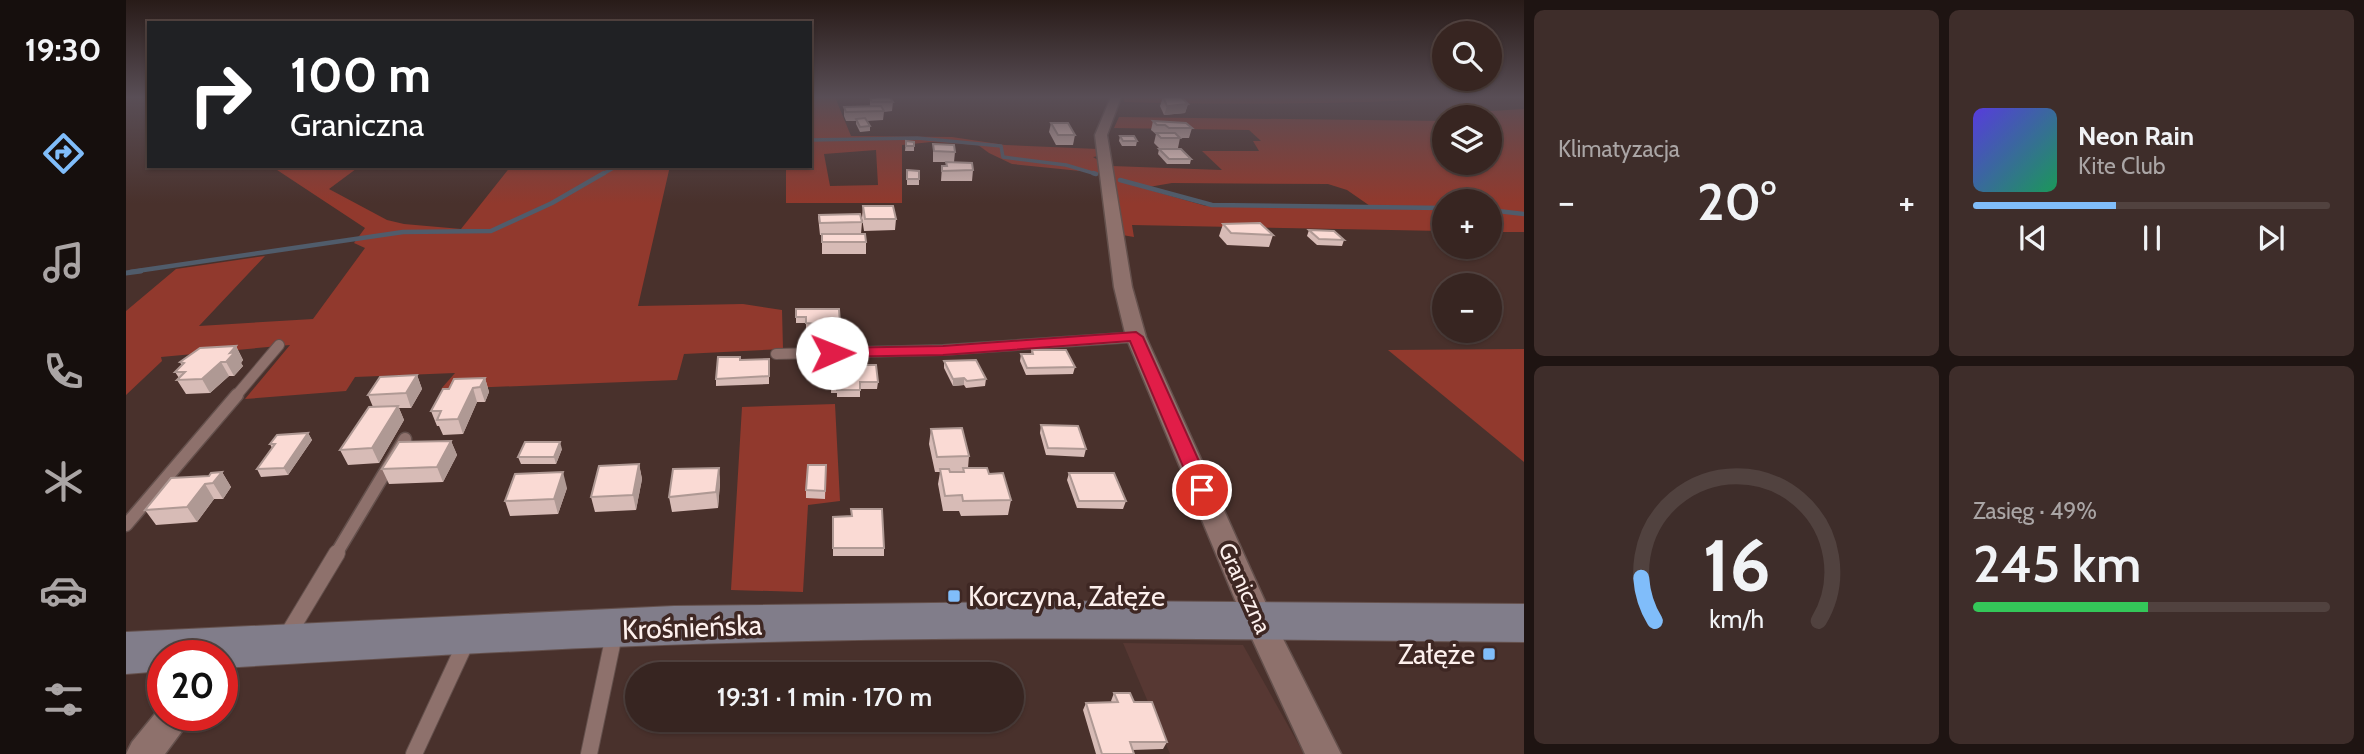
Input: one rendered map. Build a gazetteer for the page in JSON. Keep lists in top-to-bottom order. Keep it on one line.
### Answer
{"streets":{"main road":["Krośnieńska"],"street":["Graniczna"]},"crossings":[["Graniczna","Krośnieńska"]],"places":{"transit":["Korczyna, Załęże","Załęże"]},"page":{"tabs":"19:30","tile":["Klimatyzacja",["Zasięg · 49%","245 km"]],"map_buttons":["+","−"],"turn":["100 m","Graniczna"],"song":["Neon Rain","Kite Club"],"heat":["−","20°","+"],"limit":"20","trip":"19:31 · 1 min · 170 m","gauge":["16","km/h"]}}
